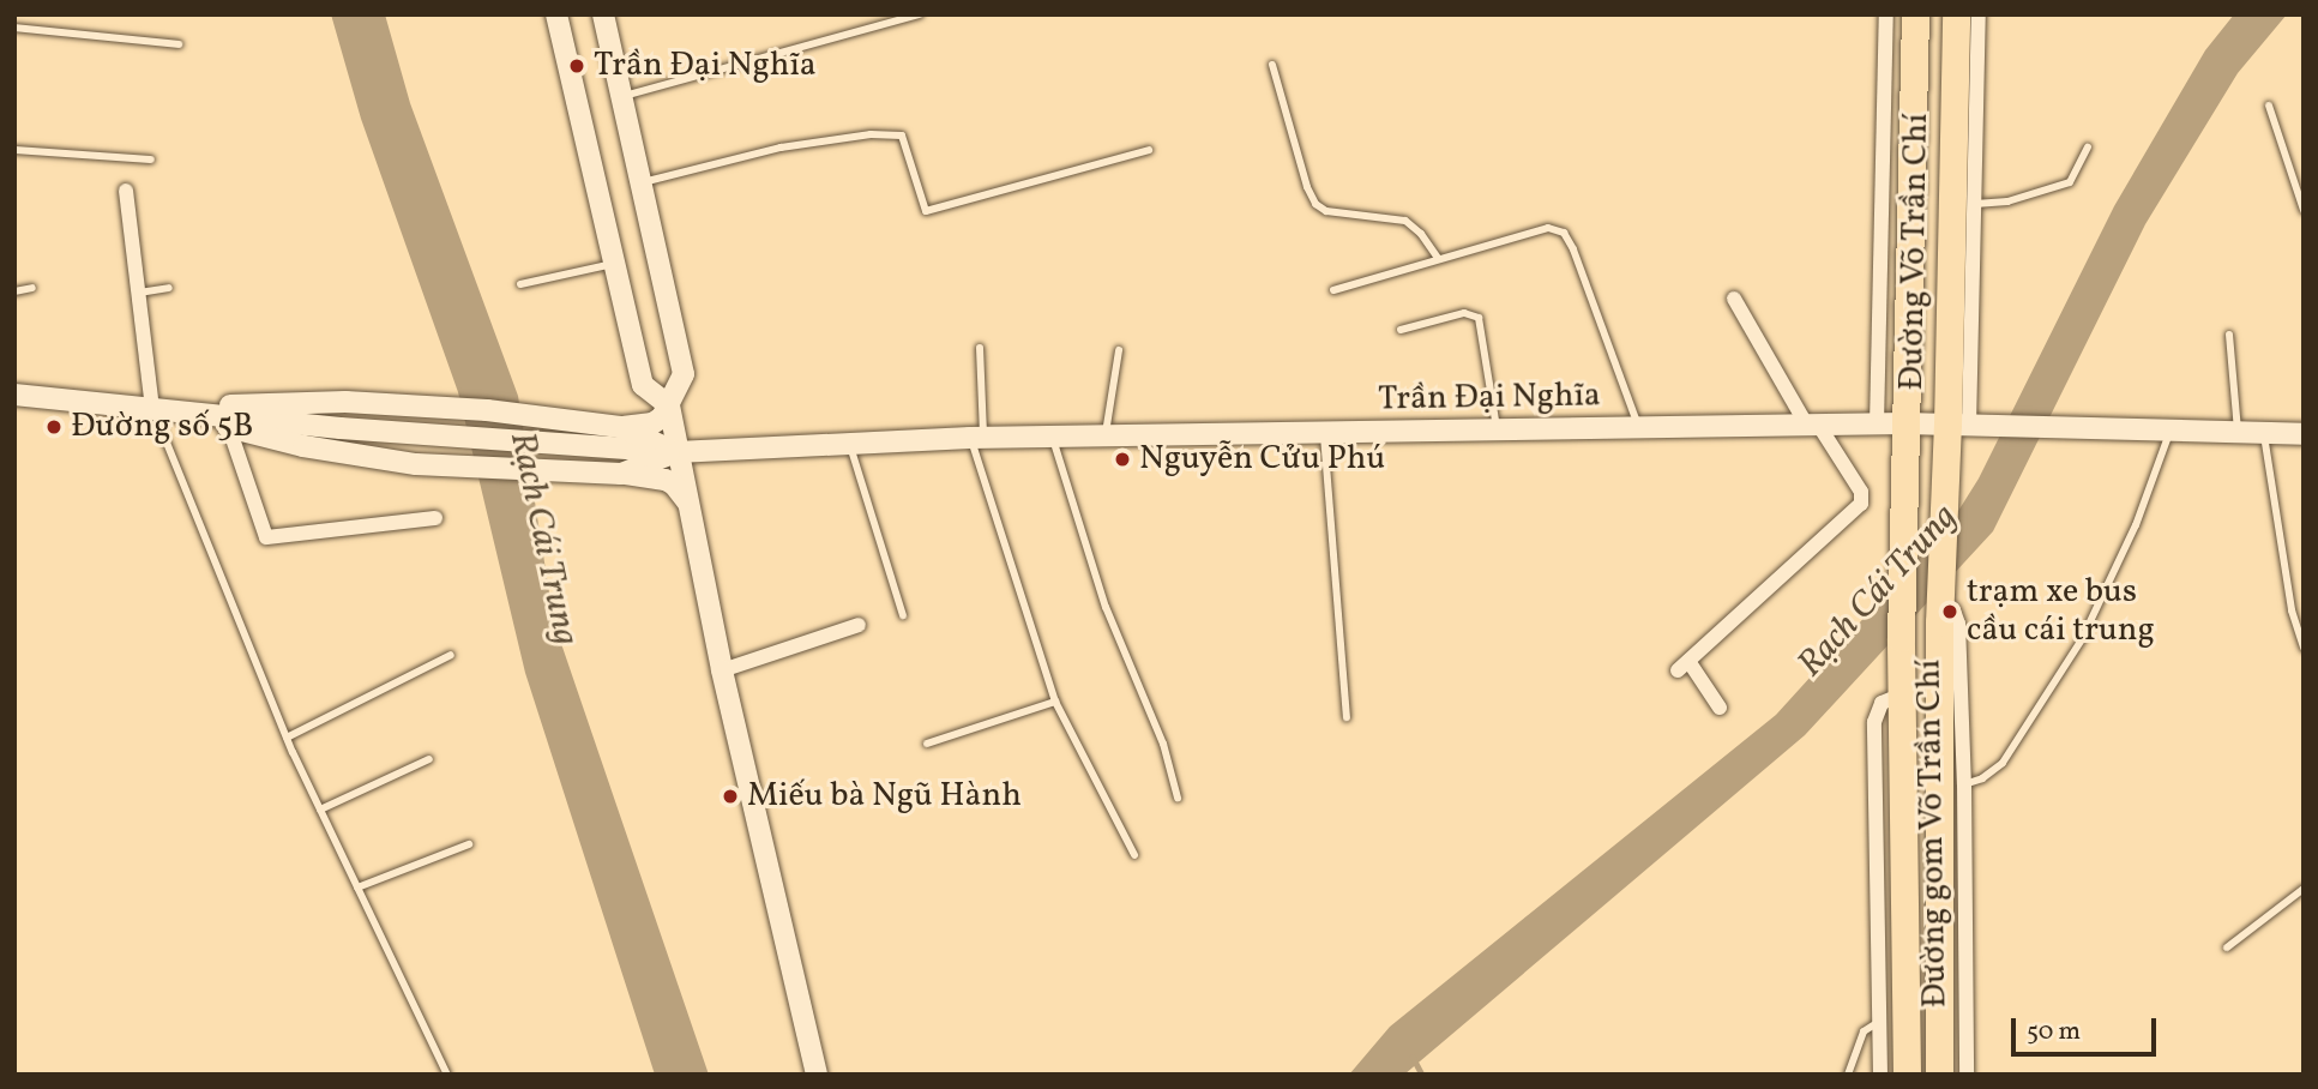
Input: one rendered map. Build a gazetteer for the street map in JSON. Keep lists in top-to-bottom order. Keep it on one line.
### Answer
{"streets":{"highway":["Đường Võ Trần Chí"],"main road":["Trần Đại Nghĩa"],"street":["Đường gom Võ Trần Chí"]},"crossings":[["Đường Võ Trần Chí","Trần Đại Nghĩa"],["Đường Võ Trần Chí","Đường gom Võ Trần Chí"]],"water":["Rạch Cái Trung"],"places":["Trần Đại Nghĩa","Đường số 5B","Nguyễn Cửu Phú","trạm xe bus cầu cái trung","Miếu bà Ngũ Hành"],"scale_bar":"50 m"}
